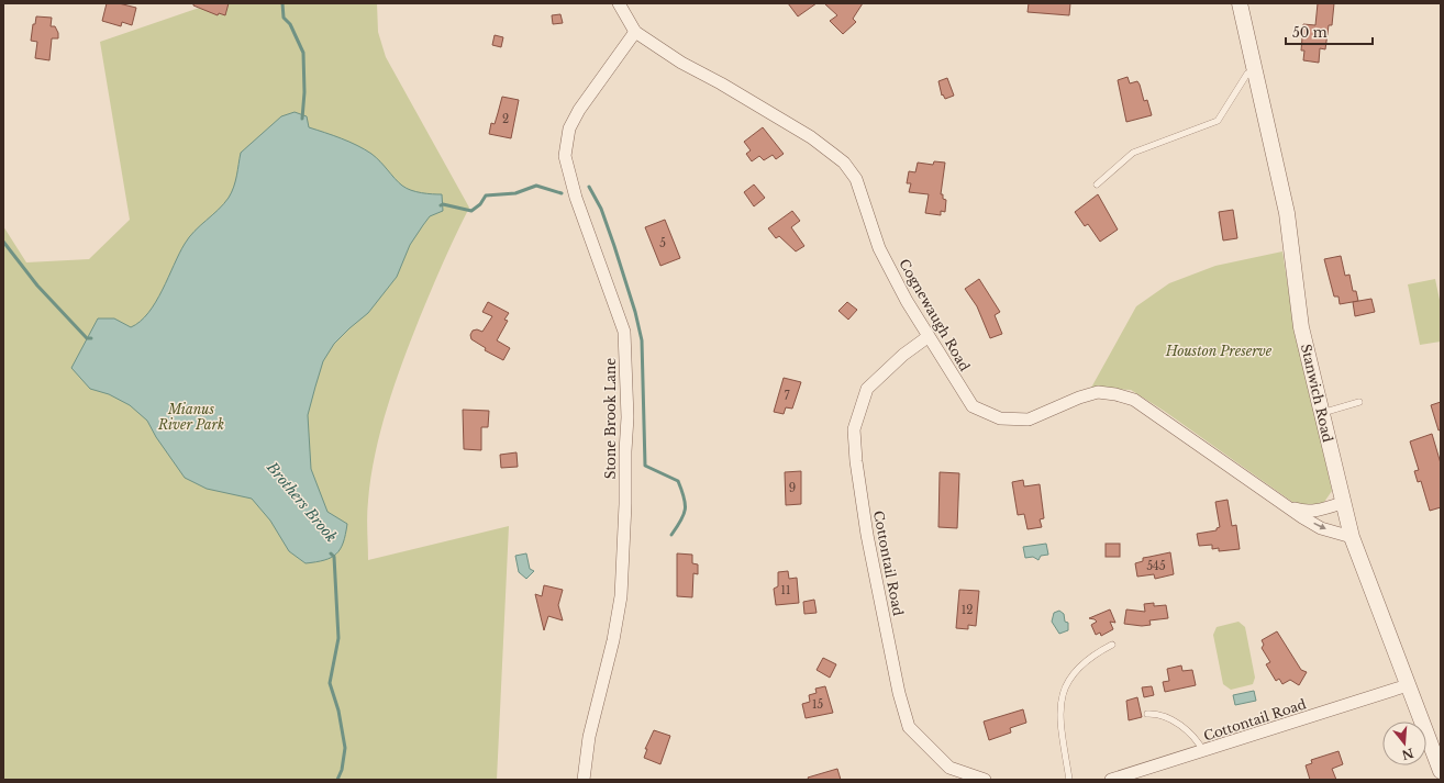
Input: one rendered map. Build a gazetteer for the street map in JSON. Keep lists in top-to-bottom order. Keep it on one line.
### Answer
{"streets":{"street":["Cognewaugh Road","Stanwich Road","Stone Brook Lane","Cottontail Road"]},"crossings":[["Cognewaugh Road","Stanwich Road"],["Cognewaugh Road","Stone Brook Lane"],["Cognewaugh Road","Cottontail Road"],["Stanwich Road","Cottontail Road"]],"water":["Brothers Brook"],"parks":["Houston Preserve","Mianus River Park"],"house_numbers":["2","5","7","9","545","11","12","15"],"scale_bar":"50 m","north":"bottom"}
